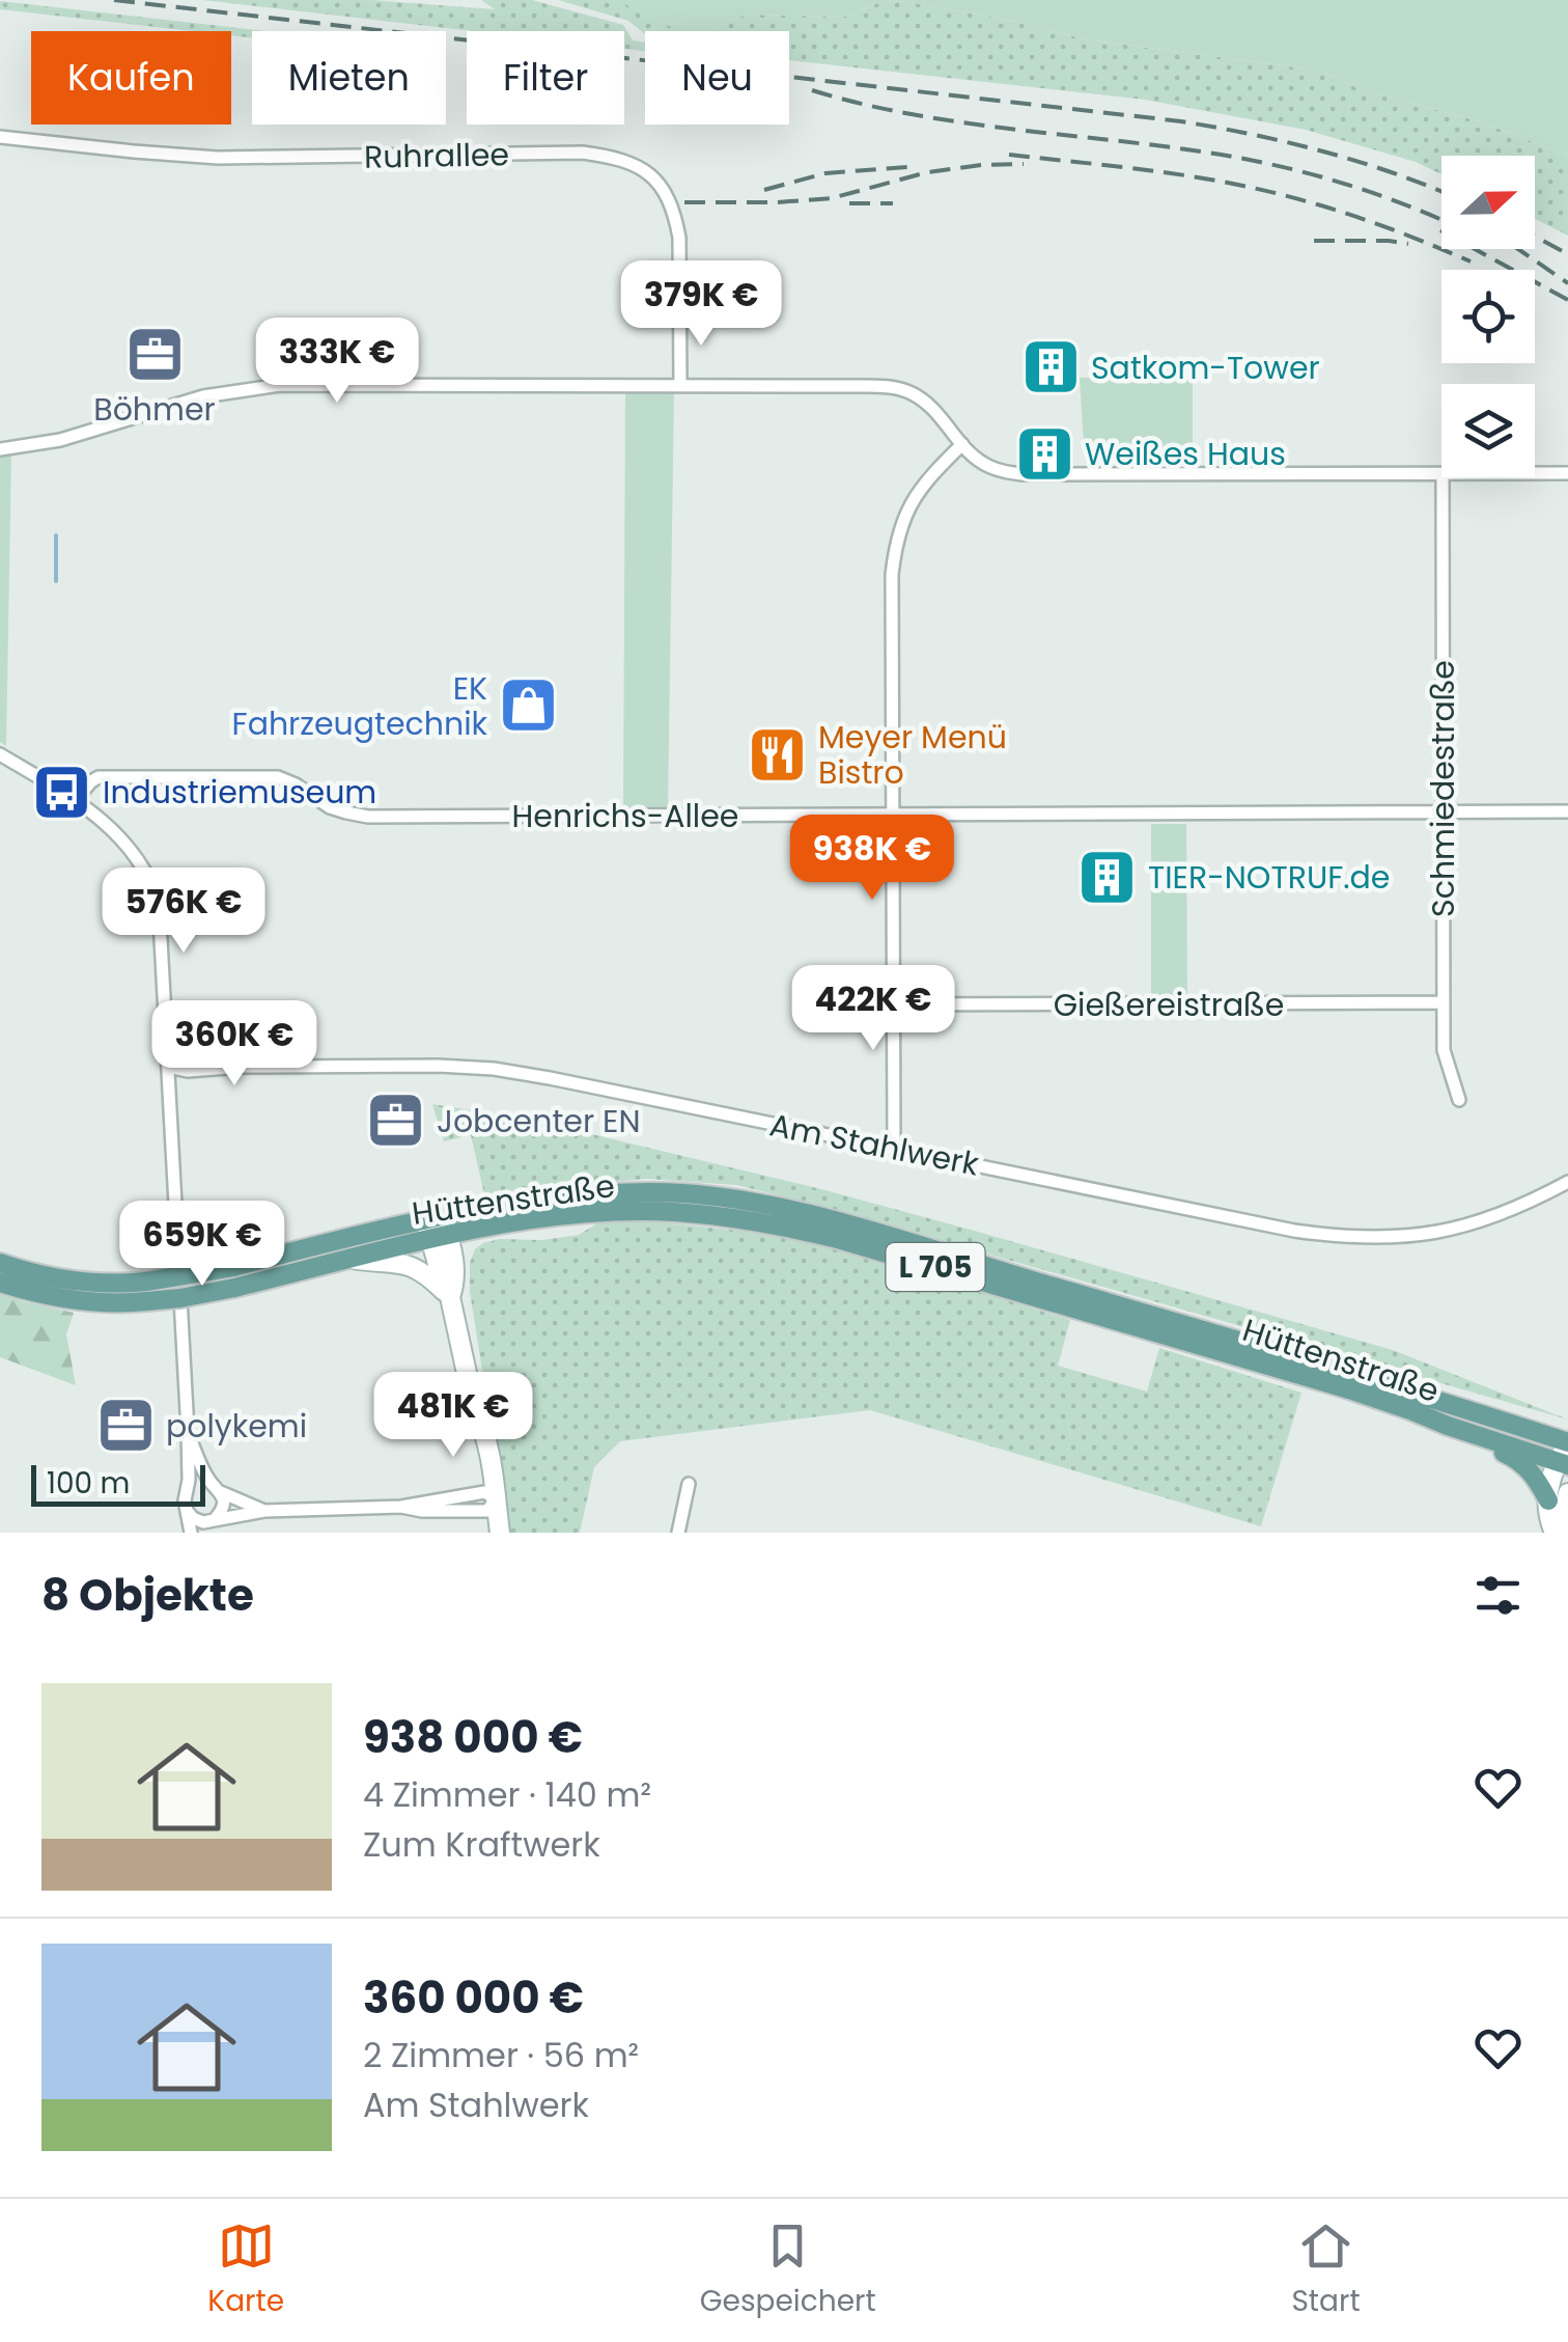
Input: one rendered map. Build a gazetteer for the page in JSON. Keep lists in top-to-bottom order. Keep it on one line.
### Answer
{"streets":{"main road":["Hüttenstraße","L 705"],"street":["Ruhrallee","Schmiedestraße","Henrichs-Allee","Gießereistraße","Am Stahlwerk"]},"crossings":[["Schmiedestraße","Henrichs-Allee"],["Schmiedestraße","Gießereistraße"],["Hüttenstraße","L 705"]],"places":{"office":["Böhmer","Jobcenter EN","polykemi"],"building":["Satkom-Tower","Weißes Haus","TIER-NOTRUF.de"],"shop":["EK Fahrzeugtechnik"],"restaurant":["Meyer Menü Bistro"],"bus stop":["Industriemuseum"]},"scale_bar":"100 m","north":"right","page":{"chip":["Kaufen","Mieten","Filter","Neu"],"price":["379K €","333K €","938K €","576K €","422K €","360K €","659K €","481K €"],"scale":"100 m","heading":"8 Objekte","list":[{"name":"938 000 €","note":"4 Zimmer · 140 m² · Zum Kraftwerk"},{"name":"360 000 €","note":"2 Zimmer · 56 m² · Am Stahlwerk"}],"tabs":["Karte","Gespeichert","Start"]}}
